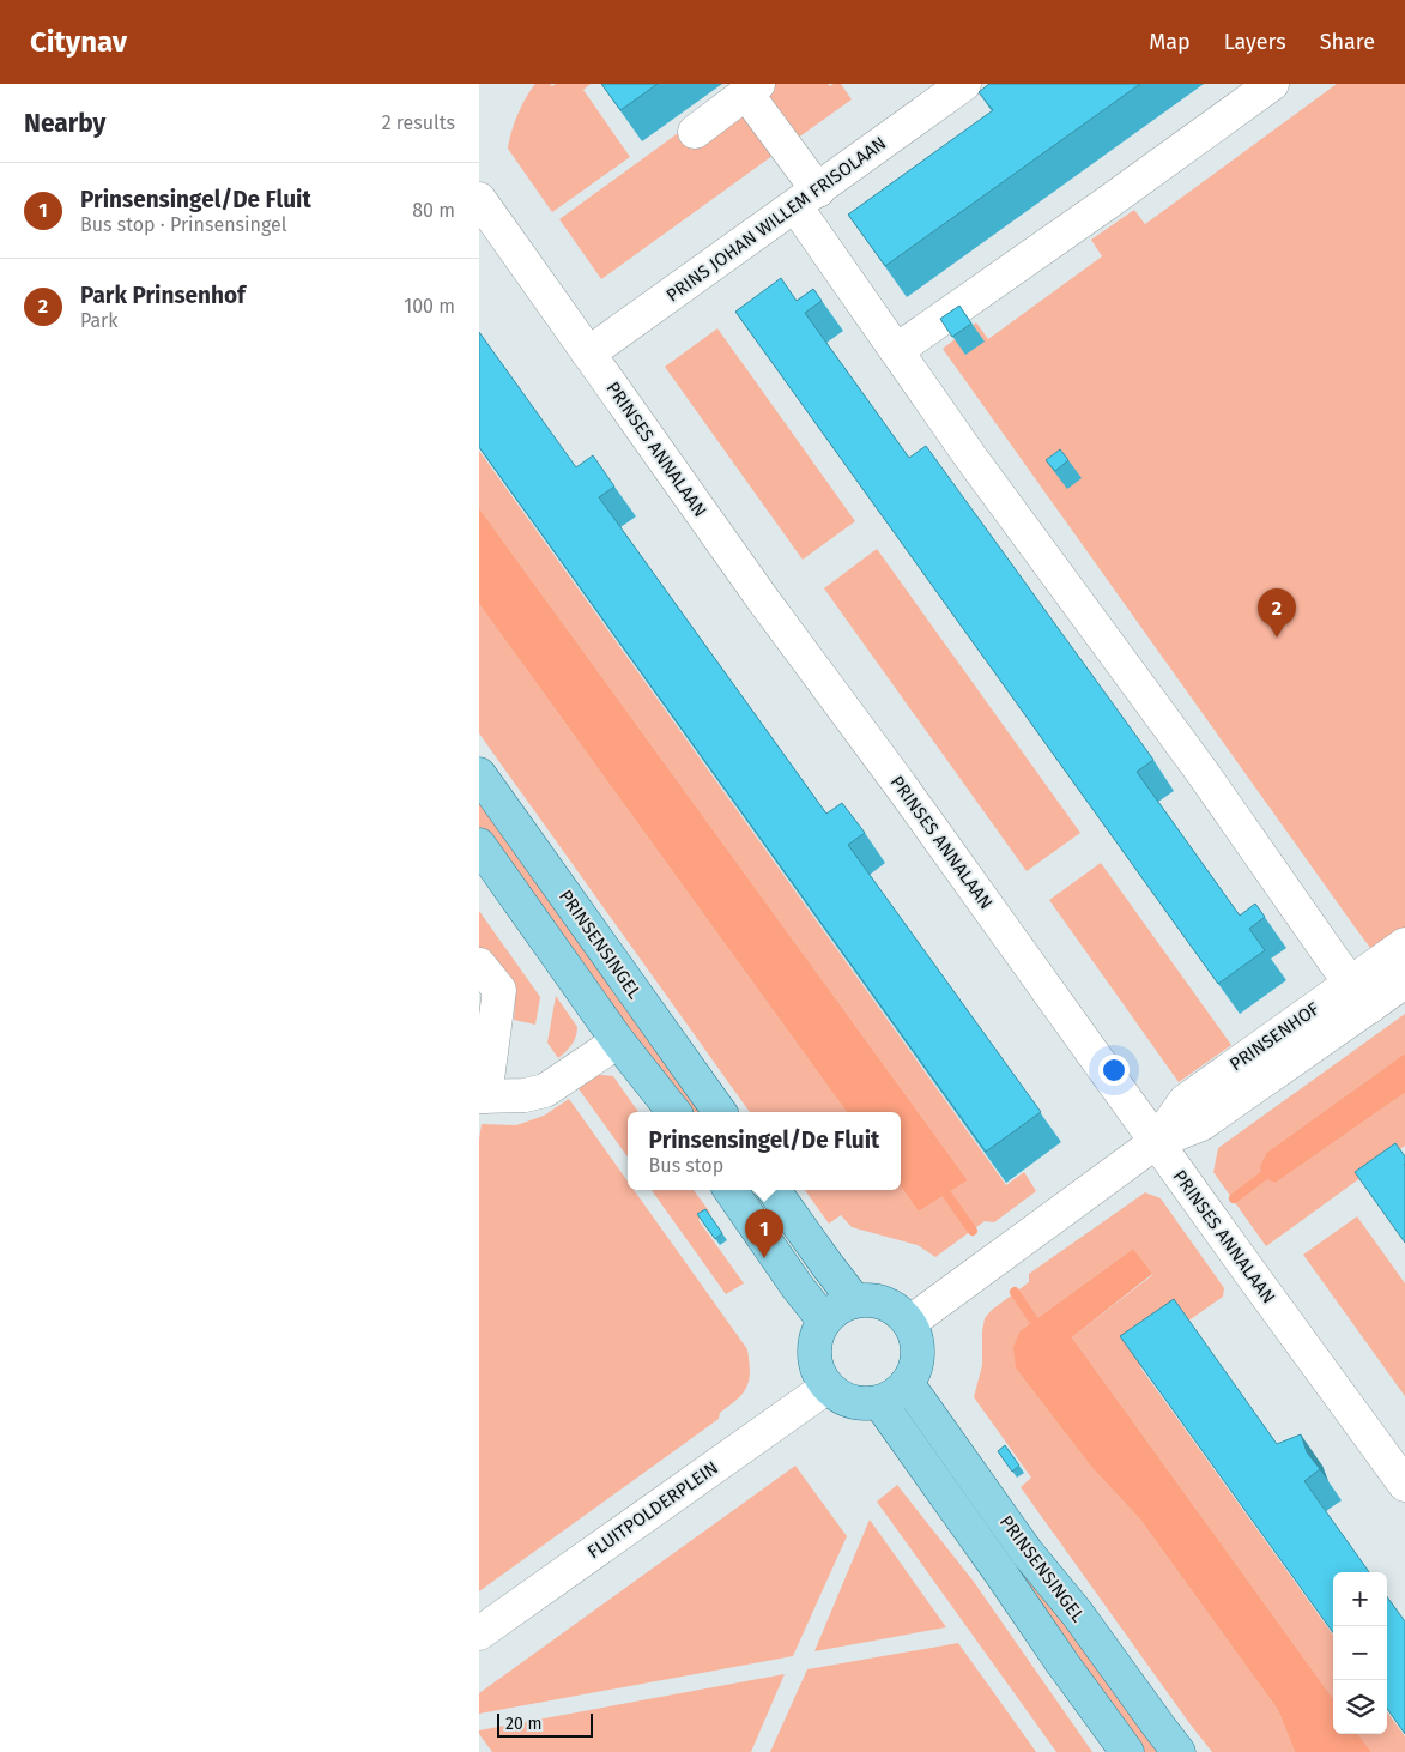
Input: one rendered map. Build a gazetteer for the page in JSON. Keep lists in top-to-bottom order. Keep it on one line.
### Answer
{"streets":{"main road":["PRINSENSINGEL"],"street":["PRINS JOHAN WILLEM FRISOLAAN","PRINSES ANNALAAN","PRINSENHOF","FLUITPOLDERPLEIN"]},"crossings":[["PRINS JOHAN WILLEM FRISOLAAN","PRINSES ANNALAAN"],["PRINSES ANNALAAN","PRINSENHOF"],["PRINSENSINGEL","PRINSENHOF"],["PRINSENSINGEL","FLUITPOLDERPLEIN"],["PRINSENHOF","FLUITPOLDERPLEIN"]],"scale_bar":"20 m","page":{"header":"Citynav","nav":["Map","Layers","Share"],"heading":["Nearby","2 results"],"list":[{"mark":"1","name":"Prinsensingel/De Fluit","note":"Bus stop · Prinsensingel","value":"80 m"},{"mark":"2","name":"Park Prinsenhof","note":"Park","value":"100 m"}],"pins":["2","1"],"popup":["Prinsensingel/De Fluit","Bus stop"],"map_buttons":["+","−"],"scale":"20 m"}}
